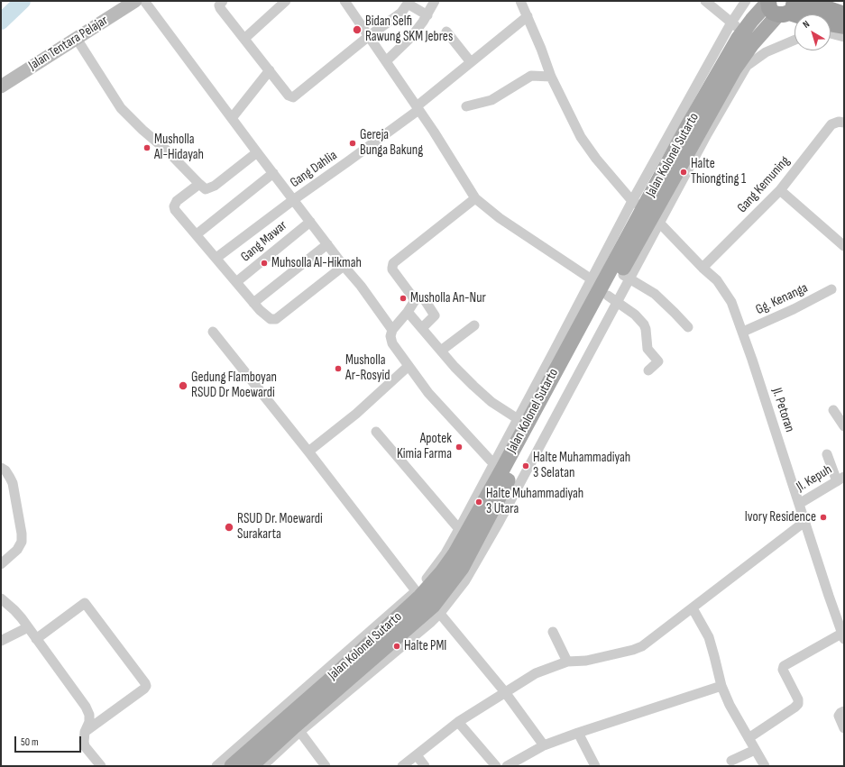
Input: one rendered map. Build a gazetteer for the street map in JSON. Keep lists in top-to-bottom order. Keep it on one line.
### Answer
{"streets":{"main road":["Jalan Tentara Pelajar","Jalan Kolonel Sutarto"],"street":["Gang Dahlia","Gang Kemuning","Gang Mawar","Gg. Kenanga","Jl. Petoran","Jl. Kepuh"]},"crossings":[["Jalan Kolonel Sutarto","Jl. Petoran"],["Gang Dahlia","Jl. Petoran"],["Gang Kemuning","Jl. Petoran"],["Gg. Kenanga","Jl. Petoran"],["Jl. Petoran","Jl. Kepuh"]],"places":["Bidan Selfi Rawung SKM Jebres","Gereja Bunga Bakung","Musholla Al-Hidayah","Halte Thiongting 1","Muhsolla Al-Hikmah","Musholla An-Nur","Musholla Ar-Rosyid","Gedung Flamboyan RSUD Dr Moewardi","Apotek Kimia Farma","Halte Muhammadiyah 3 Selatan","Halte Muhammadiyah 3 Utara","Ivory Residence","RSUD Dr. Moewardi Surakarta","Halte PMI"],"scale_bar":"50 m","north":"top left"}
